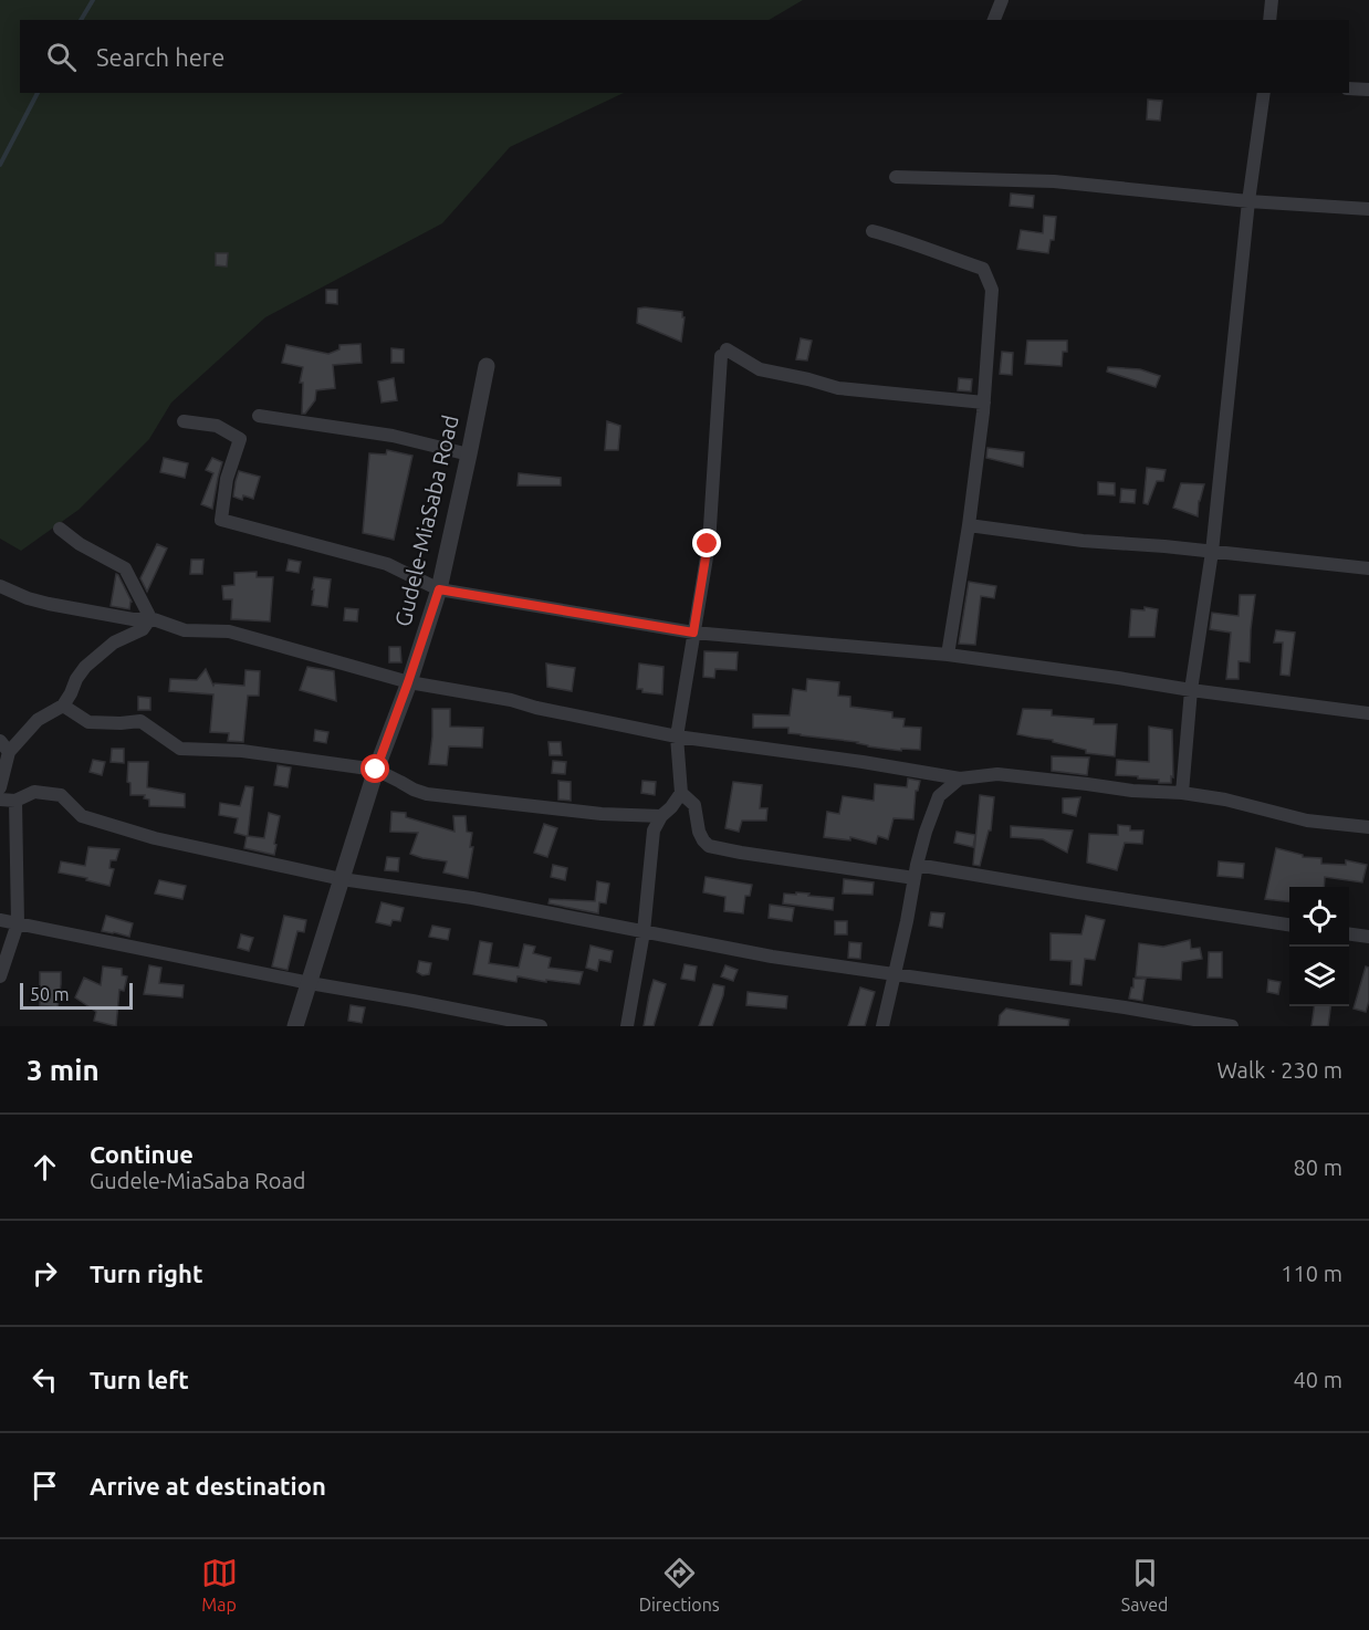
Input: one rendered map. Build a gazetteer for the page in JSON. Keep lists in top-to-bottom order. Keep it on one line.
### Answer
{"streets":{"street":["Gudele-MiaSaba Road"]},"scale_bar":"50 m","page":{"search":"Search here","scale":"50 m","heading":["3 min","Walk · 230 m"],"list":[["Continue","Gudele-MiaSaba Road","80 m"],["Turn right","110 m"],["Turn left","40 m"],"Arrive at destination"],"nav":["Map","Directions","Saved"]}}
